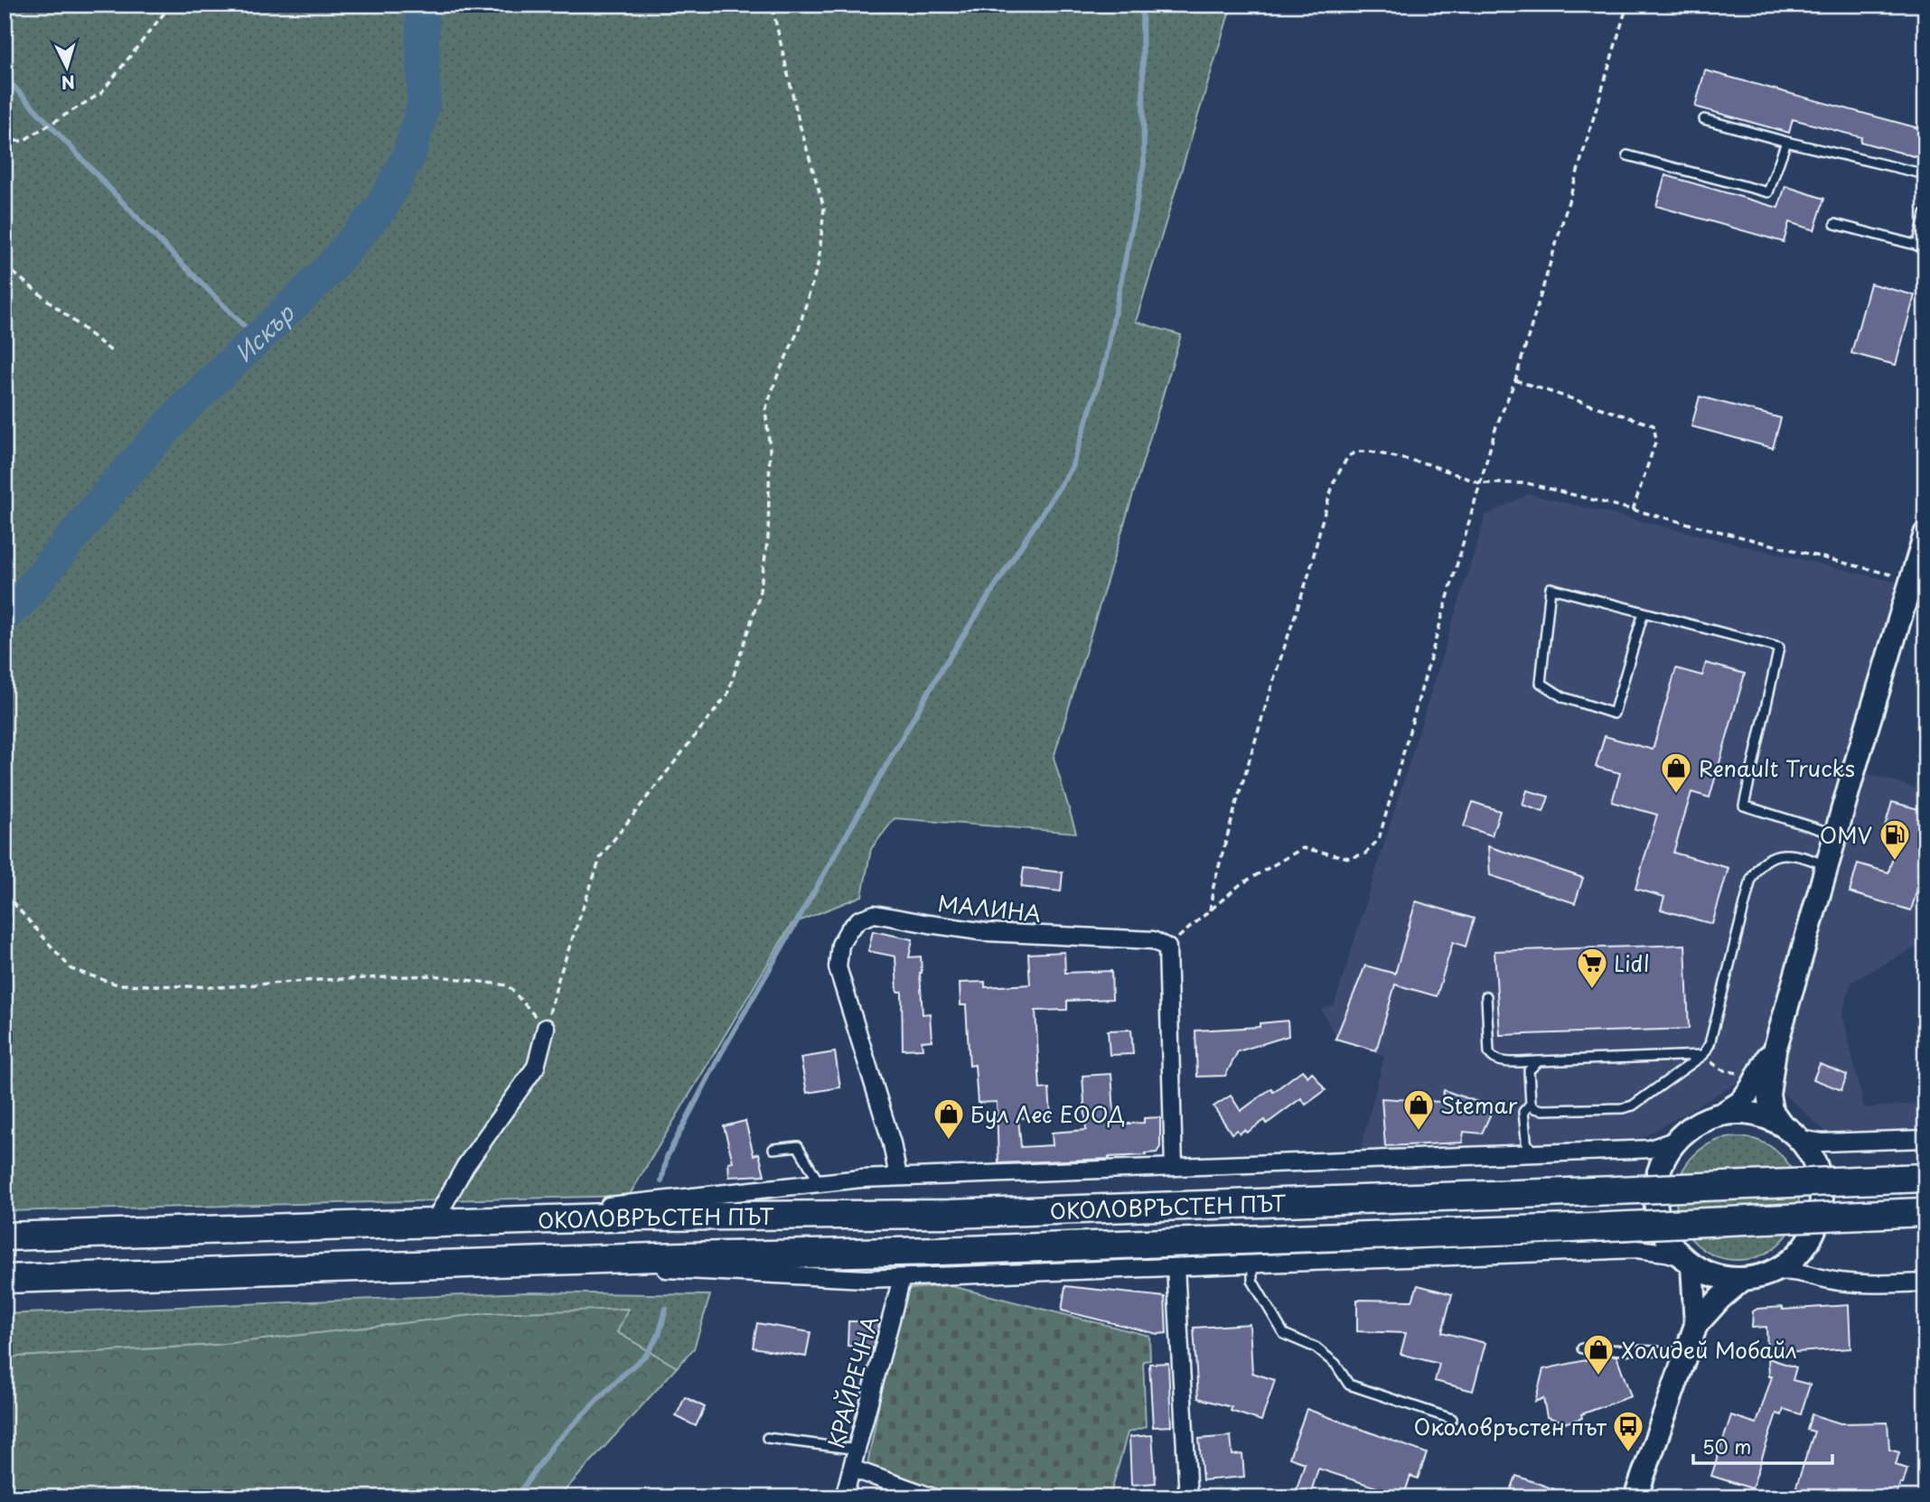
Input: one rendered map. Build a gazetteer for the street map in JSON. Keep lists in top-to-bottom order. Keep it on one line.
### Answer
{"streets":{"highway":["ОКОЛОВРЪСТЕН ПЪТ"],"street":["МАЛИНА","КРАЙРЕЧНА"]},"crossings":[["МАЛИНА","ОКОЛОВРЪСТЕН ПЪТ"],["ОКОЛОВРЪСТЕН ПЪТ","КРАЙРЕЧНА"]],"water":["Искър"],"places":{"shop":["Renault Trucks","Stemar","Бул Лес ЕООД","Холидей Мобайл"],"fuel station":["OMV"],"supermarket":["Lidl"],"bus stop":["Околовръстен път"]},"scale_bar":"50 m","north":"bottom"}
